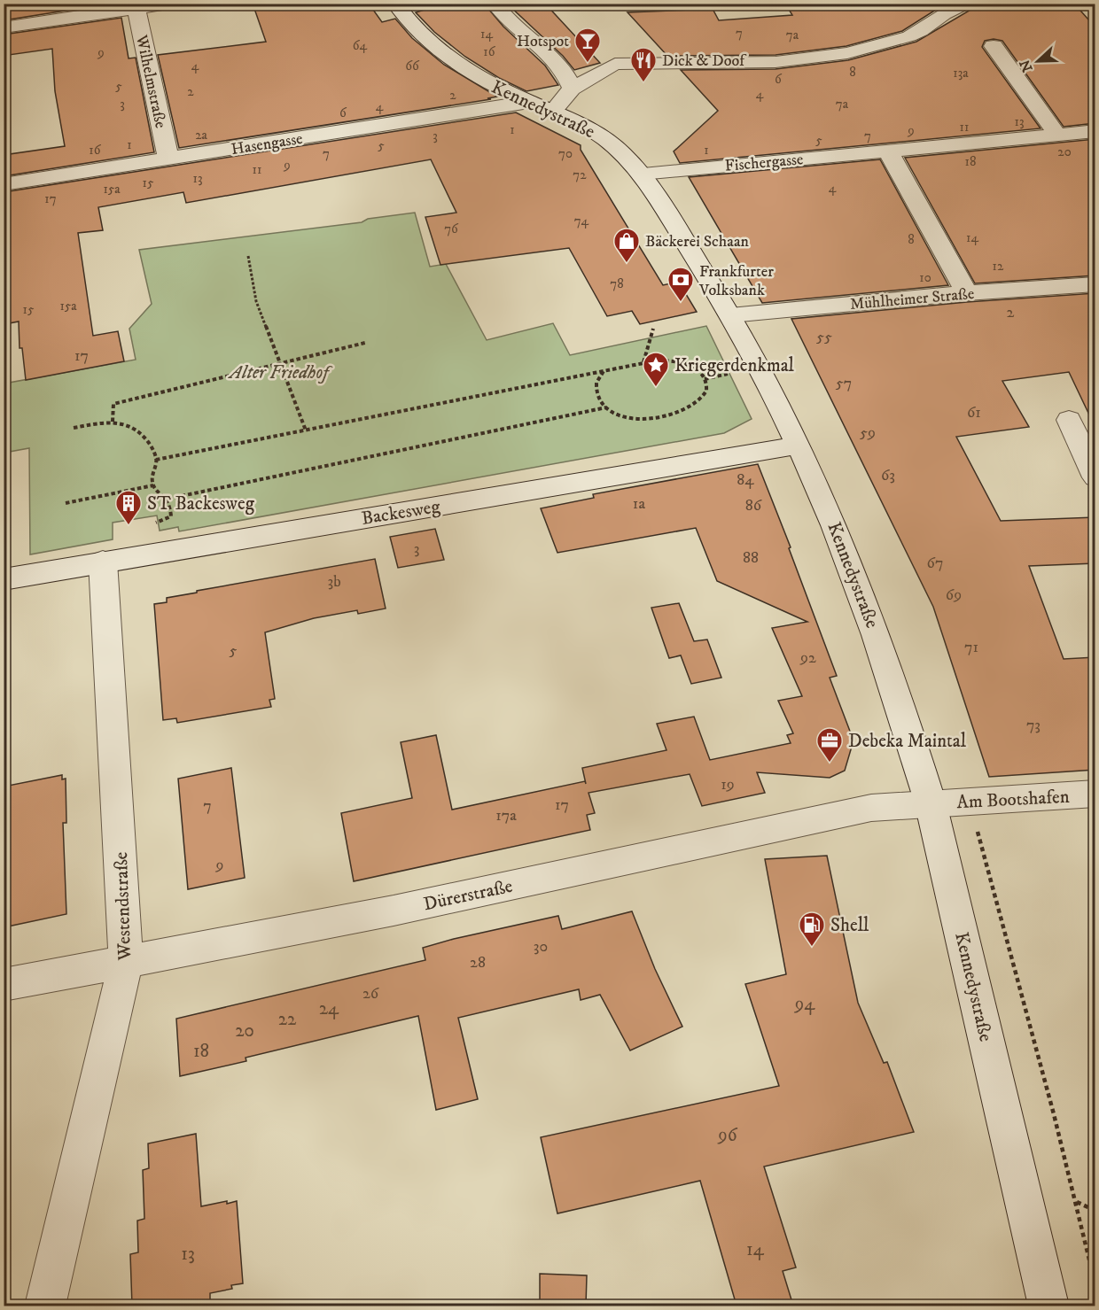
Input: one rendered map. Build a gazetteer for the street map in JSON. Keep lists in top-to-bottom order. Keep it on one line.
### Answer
{"streets":{"street":["Wilhelmstraße","Kennedystraße","Hasengasse","Fischergasse","Mühlheimer Straße","Backesweg","Am Bootshafen","Dürerstraße","Westendstraße"]},"crossings":[["Wilhelmstraße","Hasengasse"],["Kennedystraße","Hasengasse"],["Kennedystraße","Fischergasse"],["Kennedystraße","Mühlheimer Straße"],["Kennedystraße","Backesweg"],["Kennedystraße","Am Bootshafen"],["Kennedystraße","Dürerstraße"],["Backesweg","Westendstraße"],["Am Bootshafen","Dürerstraße"],["Dürerstraße","Westendstraße"]],"parks":["Alter Friedhof"],"places":{"bar":["Hotspot"],"restaurant":["Dick & Doof"],"shop":["Bäckerei Schaan"],"bank":["Frankfurter Volksbank"],"place":["Kriegerdenkmal"],"building":["ST Backesweg"],"office":["Debeka Maintal"],"fuel station":["Shell"]},"house_numbers":["7","14","7a","64","16","9","4","66","8","13a","6","5","2","4","2","3","7a","4","6","13","11","1","9","2a","3","7","5","1","5","16","1","20","7","70","18","9","11","72","13","15","4","15a","17","74","76","14","8","12","10","78","15a","15","2","55","17","57","61","59","63","84","1a","86","3","88","67","3b","69","71","5","92","73","19","17","7","17a","9","30","28","26","94","24","22","20","18","96","14","13"],"north":"left"}
